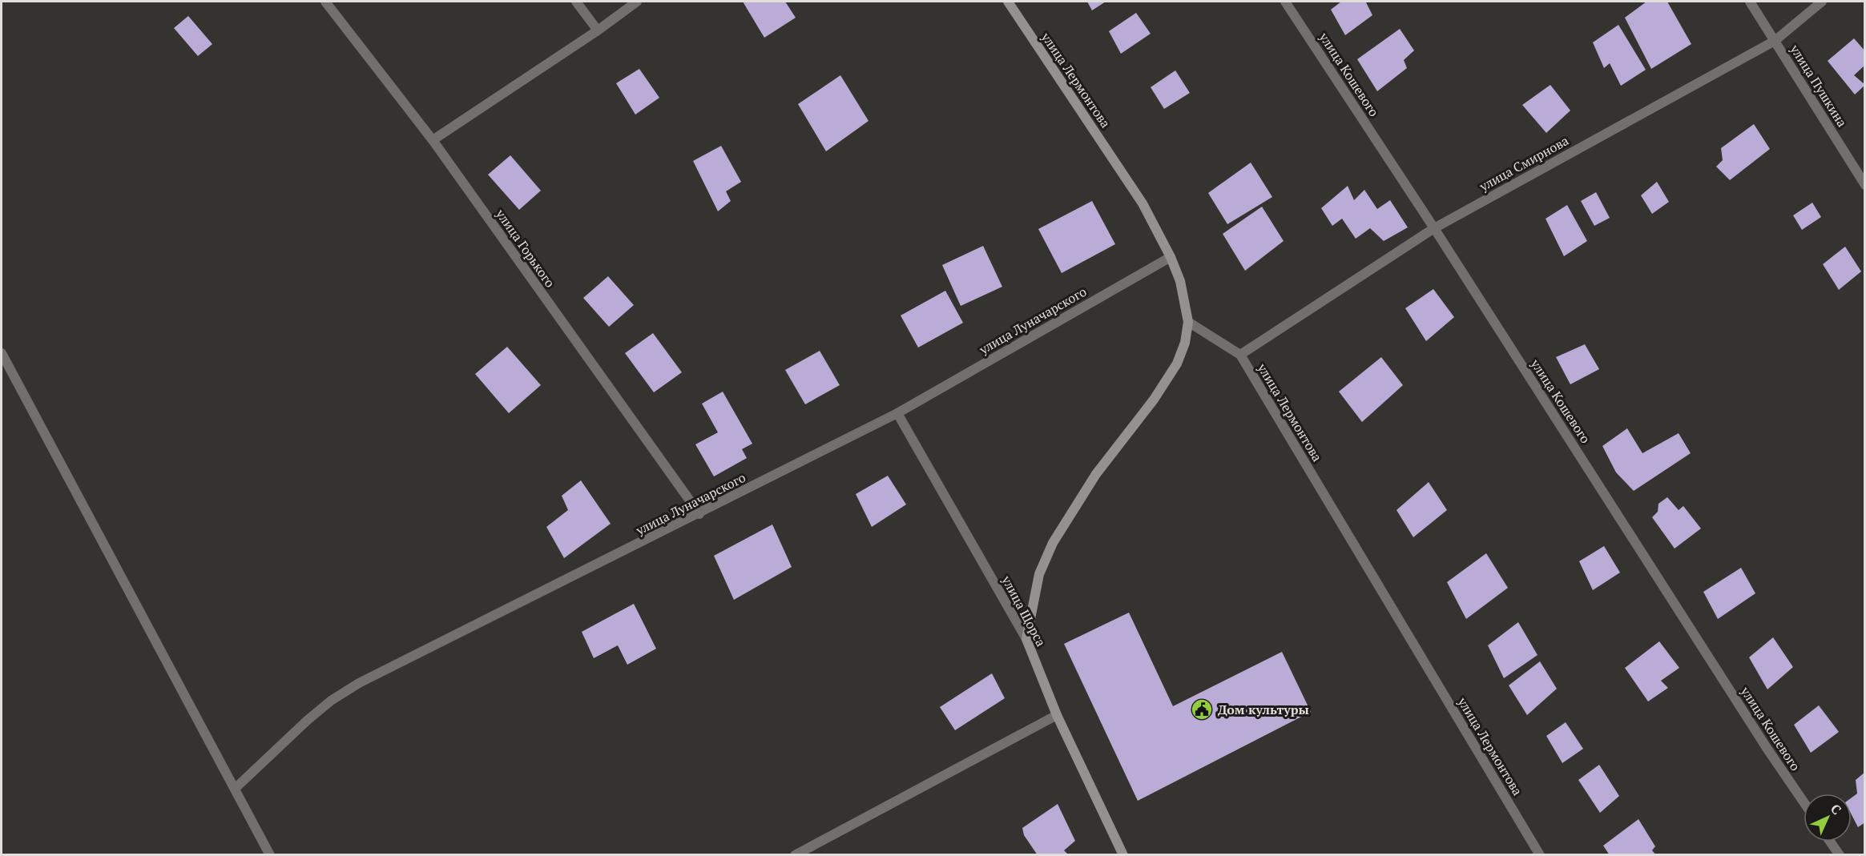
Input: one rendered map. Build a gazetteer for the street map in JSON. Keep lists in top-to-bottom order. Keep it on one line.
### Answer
{"streets":{"street":["улица Кошевого","улица Лермонтова","улица Пушкина","улица Смирнова","улица Горького","улица Луначарского","улица Щорса"]},"crossings":[["улица Кошевого","улица Смирнова"],["улица Лермонтова","улица Смирнова"],["улица Лермонтова","улица Луначарского"],["улица Пушкина","улица Смирнова"],["улица Горького","улица Луначарского"],["улица Луначарского","улица Щорса"]],"places":{"public building":["Дом культуры"]},"north":"top right"}
